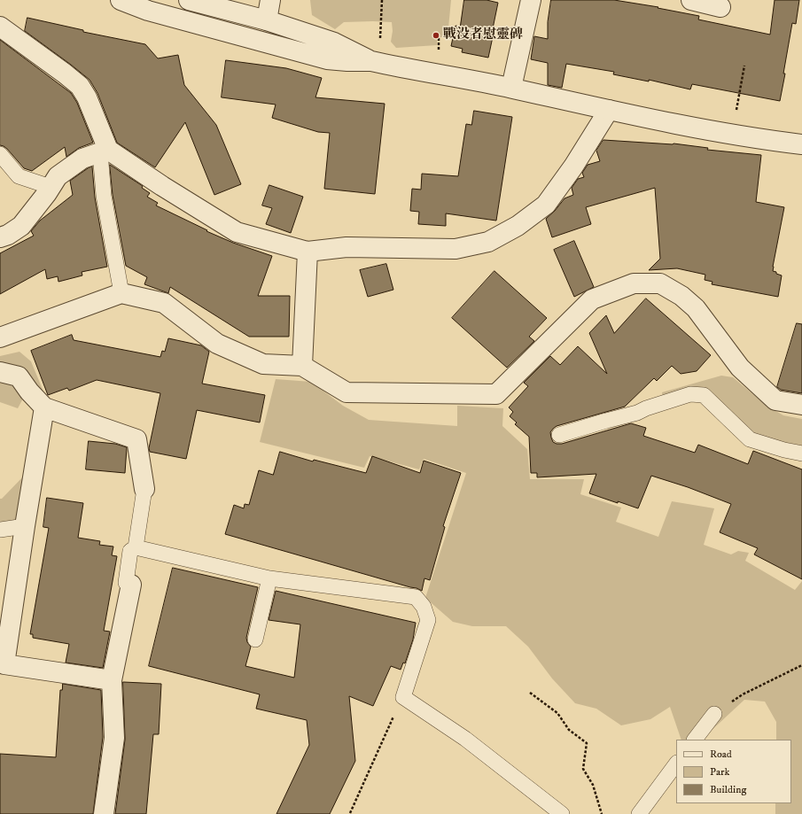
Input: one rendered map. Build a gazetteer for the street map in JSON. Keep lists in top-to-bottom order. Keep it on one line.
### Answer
{"places":["戰没者慰靈碑"],"legend":["Road","Park","Building"]}
